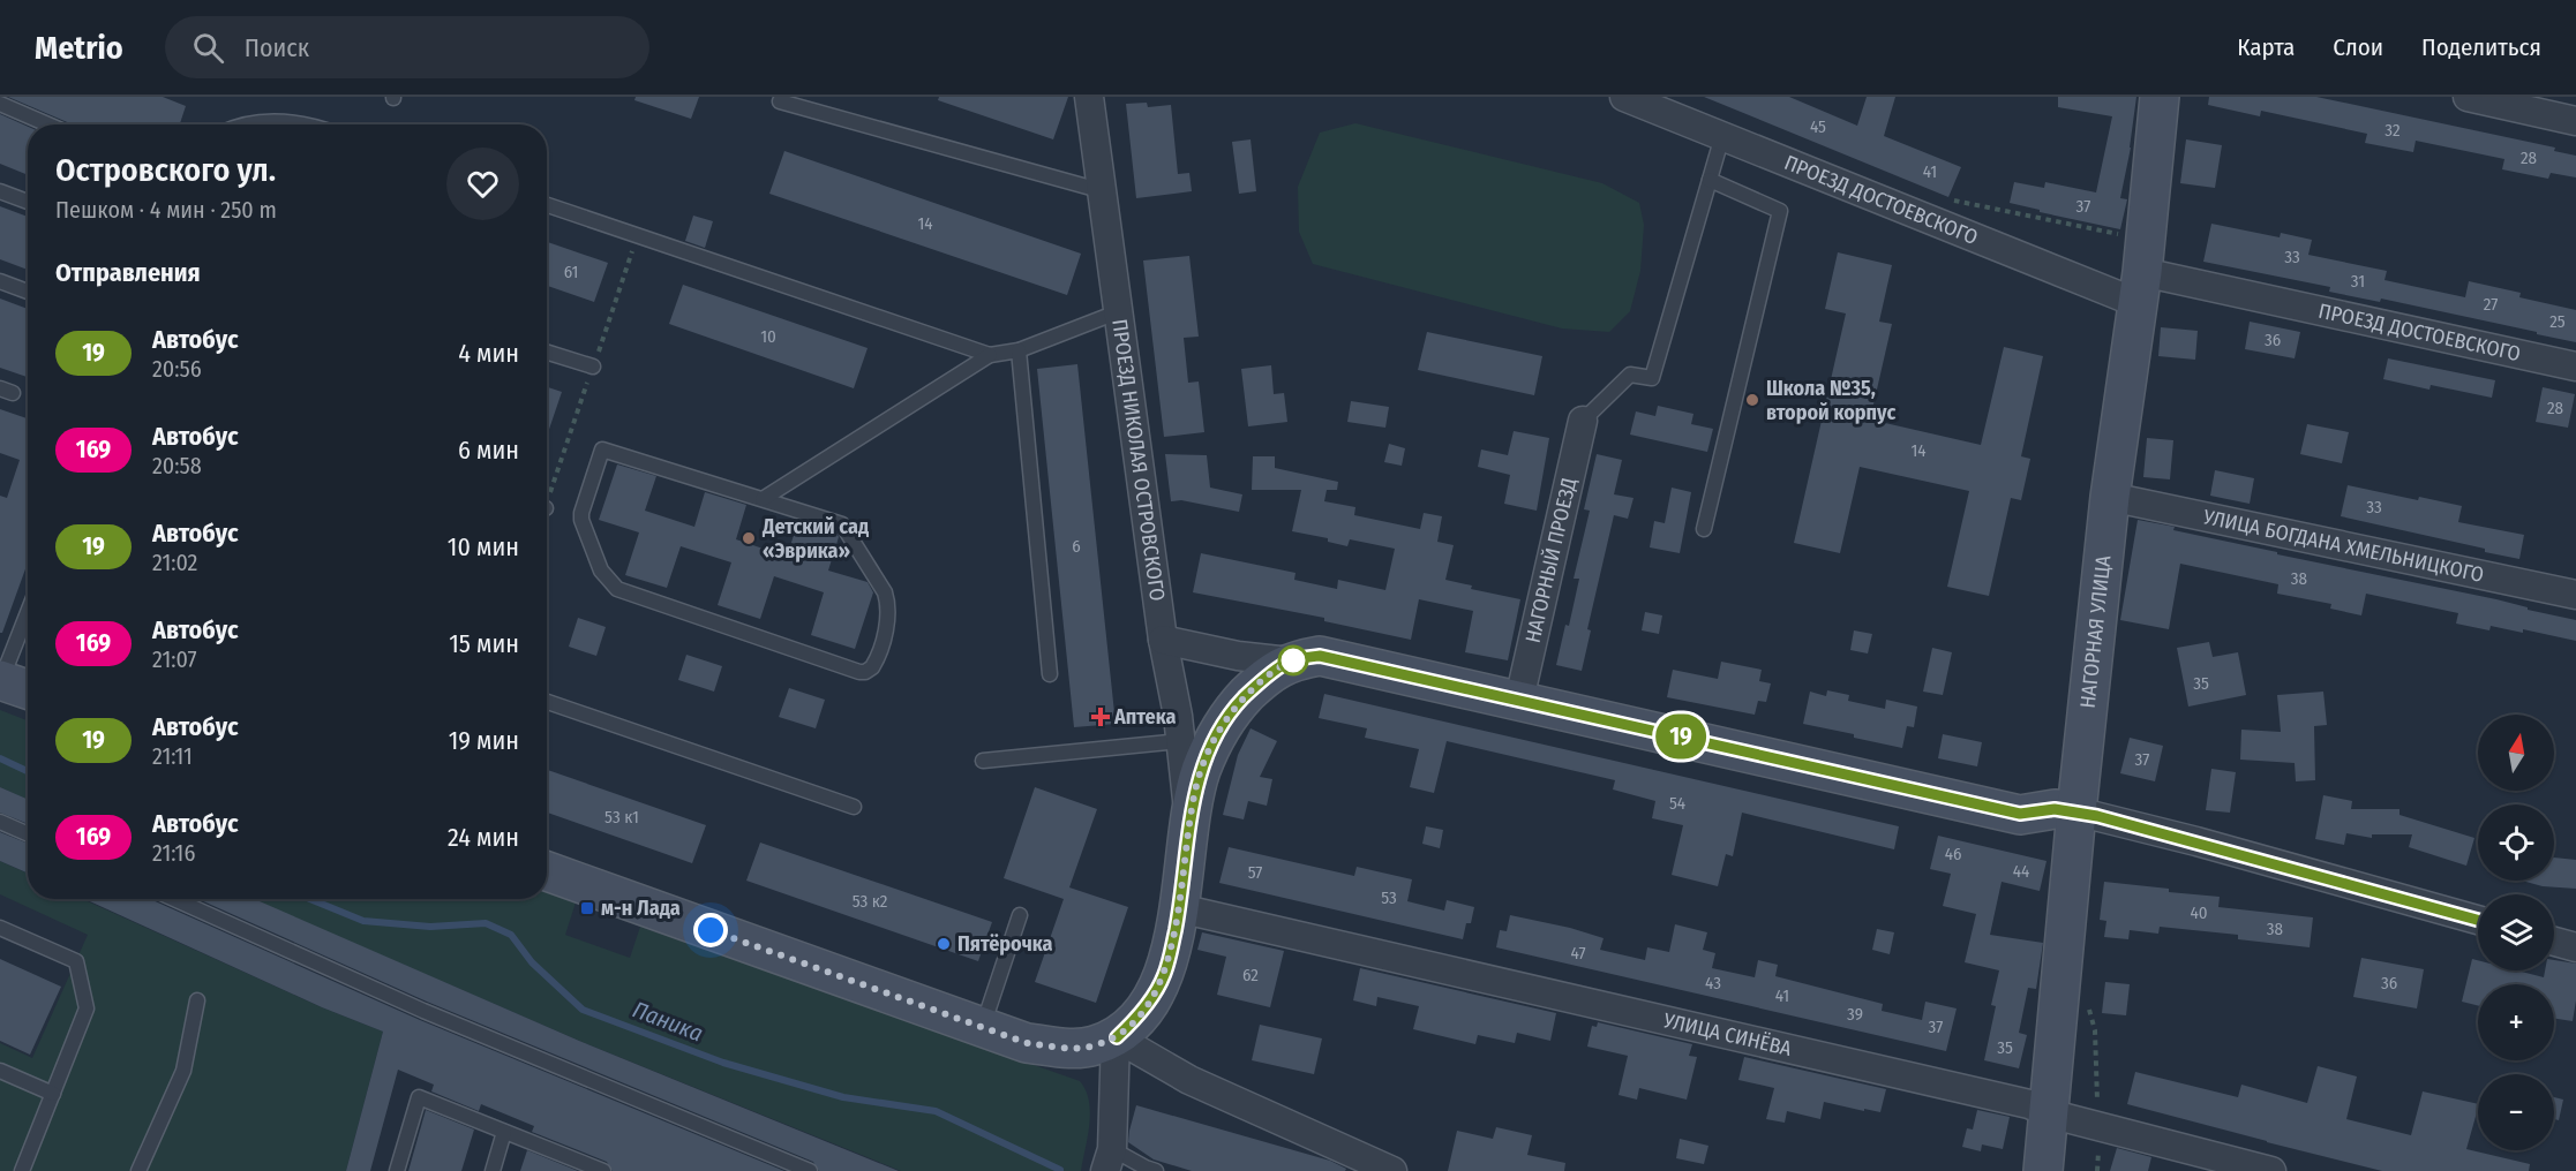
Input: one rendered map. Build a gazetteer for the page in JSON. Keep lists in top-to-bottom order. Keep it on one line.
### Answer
{"streets":{"street":["ПРОЕЗД ДОСТОЕВСКОГО","ПРОЕЗД НИКОЛАЯ ОСТРОВСКОГО","УЛИЦА БОГДАНА ХМЕЛЬНИЦКОГО","НАГОРНЫЙ ПРОЕЗД","НАГОРНАЯ УЛИЦА","УЛИЦА СИНЁВА"]},"crossings":[["ПРОЕЗД ДОСТОЕВСКОГО","НАГОРНАЯ УЛИЦА"],["УЛИЦА БОГДАНА ХМЕЛЬНИЦКОГО","НАГОРНАЯ УЛИЦА"],["НАГОРНАЯ УЛИЦА","УЛИЦА СИНЁВА"]],"water":["Паника"],"places":{"other":["Школа №35, второй корпус","Детский сад «Эврика»","Пятёрочка"],"health":["Аптека"],"transit":["м-н Лада"]},"lines":["bus line 19"],"house_numbers":["45","32","28","41","37","14","33","61","31","27","25","10","36","28","14","33","6","38","35","37","54","53 к1","46","44","57","53","53 к2","40","38","47","62","43","36","41","39","37","35"],"north":"top","page":{"header":"Metrio","search":"Поиск","nav":["Карта","Слои","Поделиться"],"on_map":"19","heading":[["Островского ул.","Пешком · 4 мин · 250 m"],"Отправления"],"list":[{"mark":"19","name":"Автобус","note":"20:56","value":"4 мин"},{"mark":"169","name":"Автобус","note":"20:58","value":"6 мин"},{"mark":"19","name":"Автобус","note":"21:02","value":"10 мин"},{"mark":"169","name":"Автобус","note":"21:07","value":"15 мин"},{"mark":"19","name":"Автобус","note":"21:11","value":"19 мин"},{"mark":"169","name":"Автобус","note":"21:16","value":"24 мин"}],"map_buttons":["+","−"]}}
